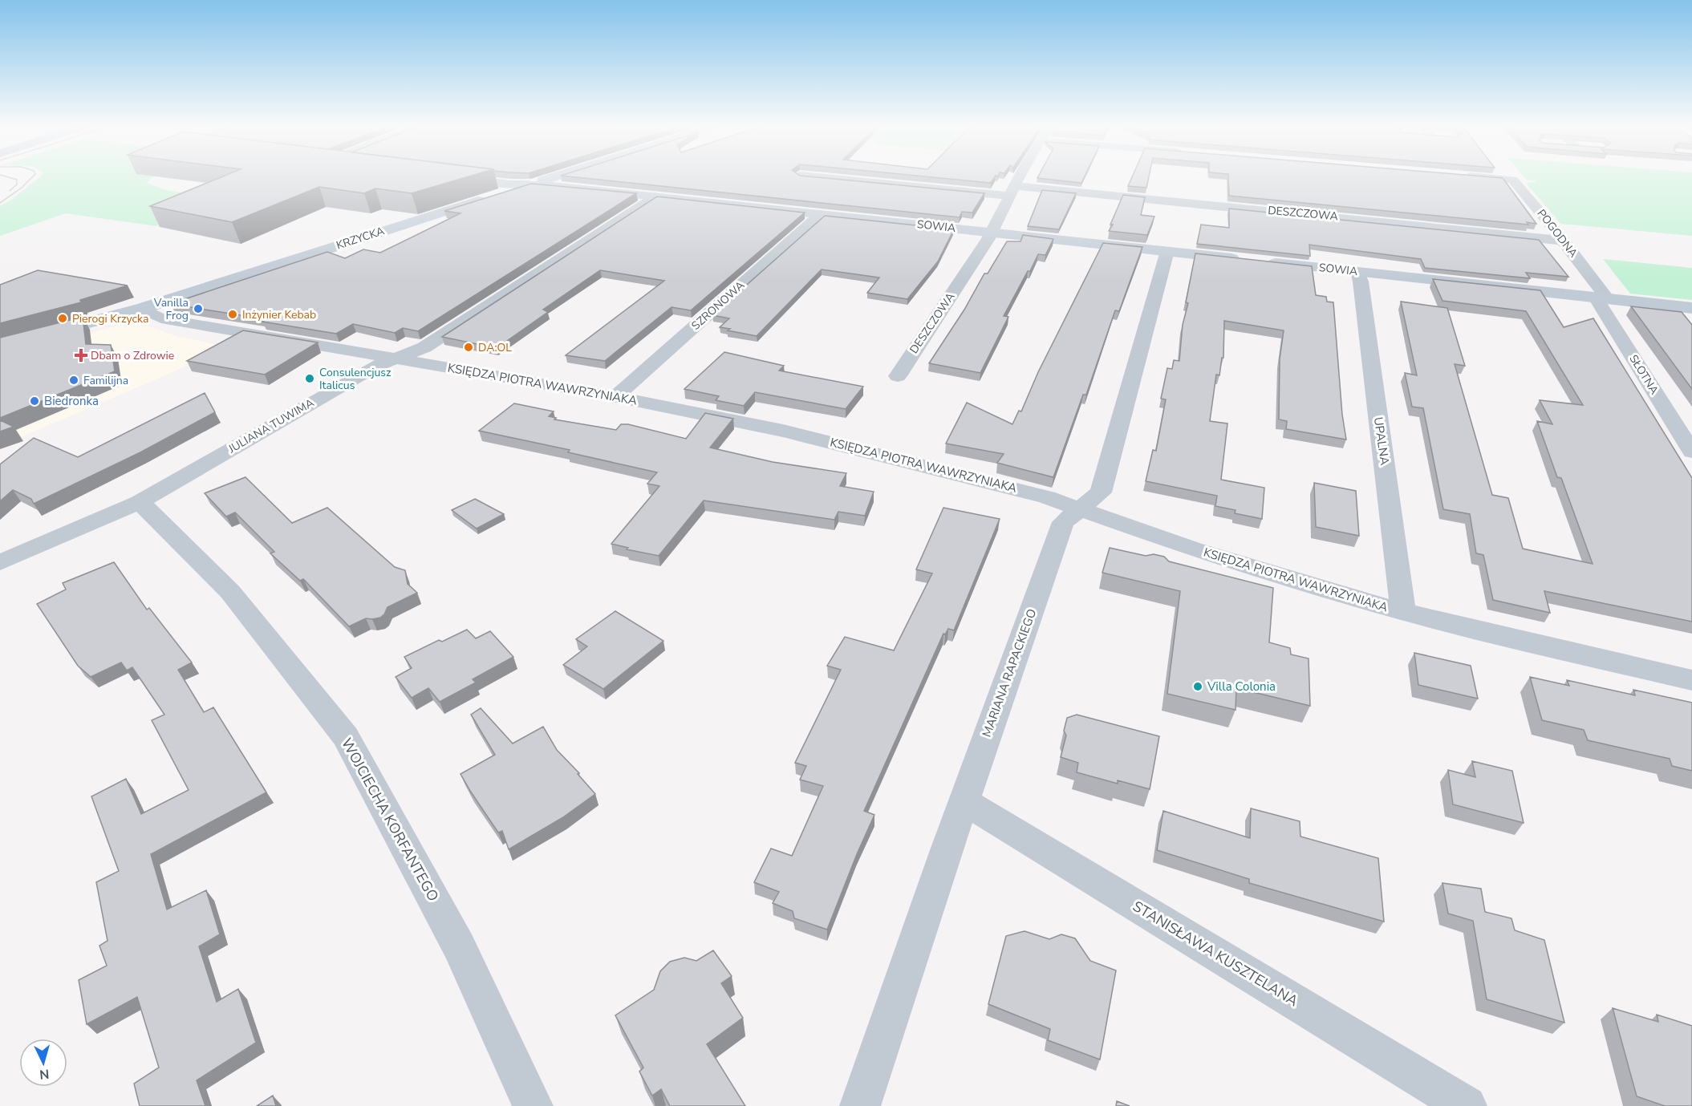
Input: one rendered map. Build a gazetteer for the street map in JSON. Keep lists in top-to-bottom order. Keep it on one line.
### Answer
{"streets":{"street":["DESZCZOWA","SOWIA","POGODNA","KRZYCKA","SZRONOWA","SŁOTNA","KSIĘDZA PIOTRA WAWRZYNIAKA","JULIANA TUWIMA","UPALNA","MARIANA RAPACKIEGO","WOJCIECHA KORFANTEGO","STANISŁAWA KUSZTELANA"]},"crossings":[["DESZCZOWA","SOWIA"],["DESZCZOWA","POGODNA"],["SOWIA","POGODNA"],["SOWIA","KRZYCKA"],["SOWIA","SZRONOWA"],["SOWIA","SŁOTNA"],["SOWIA","JULIANA TUWIMA"],["SOWIA","UPALNA"],["SOWIA","MARIANA RAPACKIEGO"],["POGODNA","SŁOTNA"],["KRZYCKA","KSIĘDZA PIOTRA WAWRZYNIAKA"],["SZRONOWA","KSIĘDZA PIOTRA WAWRZYNIAKA"],["KSIĘDZA PIOTRA WAWRZYNIAKA","JULIANA TUWIMA"],["KSIĘDZA PIOTRA WAWRZYNIAKA","UPALNA"],["KSIĘDZA PIOTRA WAWRZYNIAKA","MARIANA RAPACKIEGO"],["JULIANA TUWIMA","WOJCIECHA KORFANTEGO"],["MARIANA RAPACKIEGO","STANISŁAWA KUSZTELANA"]],"places":{"other":["Vanilla Frog","Inżynier Kebab","Pierogi Krzycka","DA:OL","Consulencjusz Italicus","Familijna","Biedronka","Villa Colonia"],"health":["Dbam o Zdrowie"]},"north":"bottom"}
